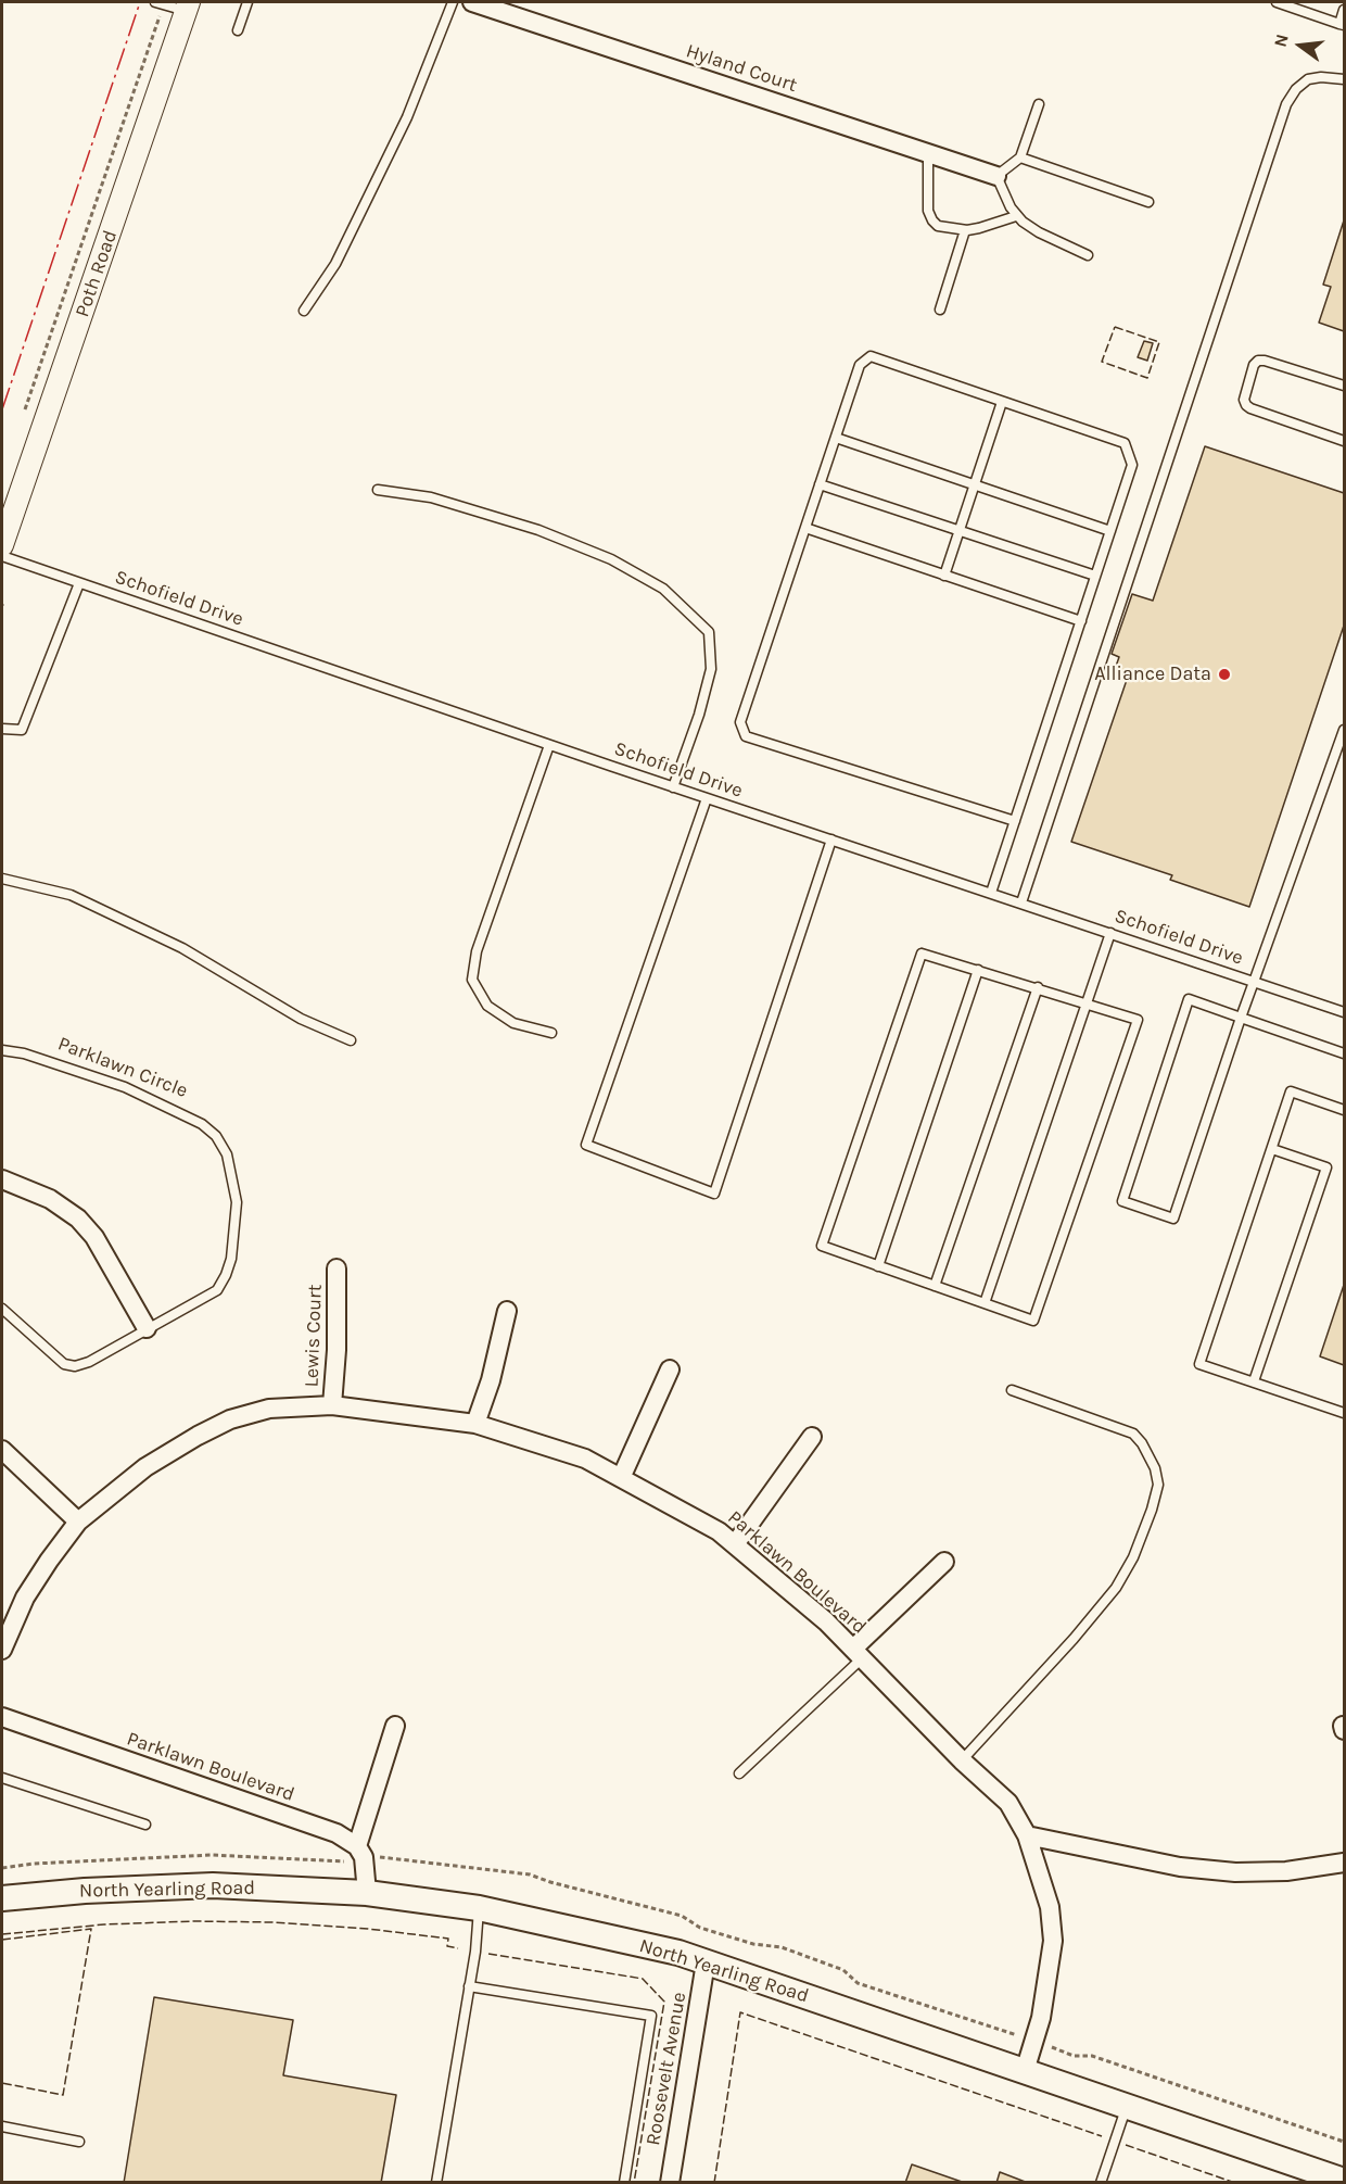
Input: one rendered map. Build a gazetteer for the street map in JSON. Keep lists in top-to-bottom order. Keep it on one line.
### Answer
{"streets":{"main road":["North Yearling Road"],"street":["Hyland Court","Poth Road","Lewis Court","Parklawn Boulevard","Roosevelt Avenue"],"lane":["Schofield Drive","Parklawn Circle"]},"crossings":[["Lewis Court","Parklawn Boulevard"],["Parklawn Boulevard","North Yearling Road"],["North Yearling Road","Roosevelt Avenue"]],"places":["Alliance Data"],"north":"left"}
